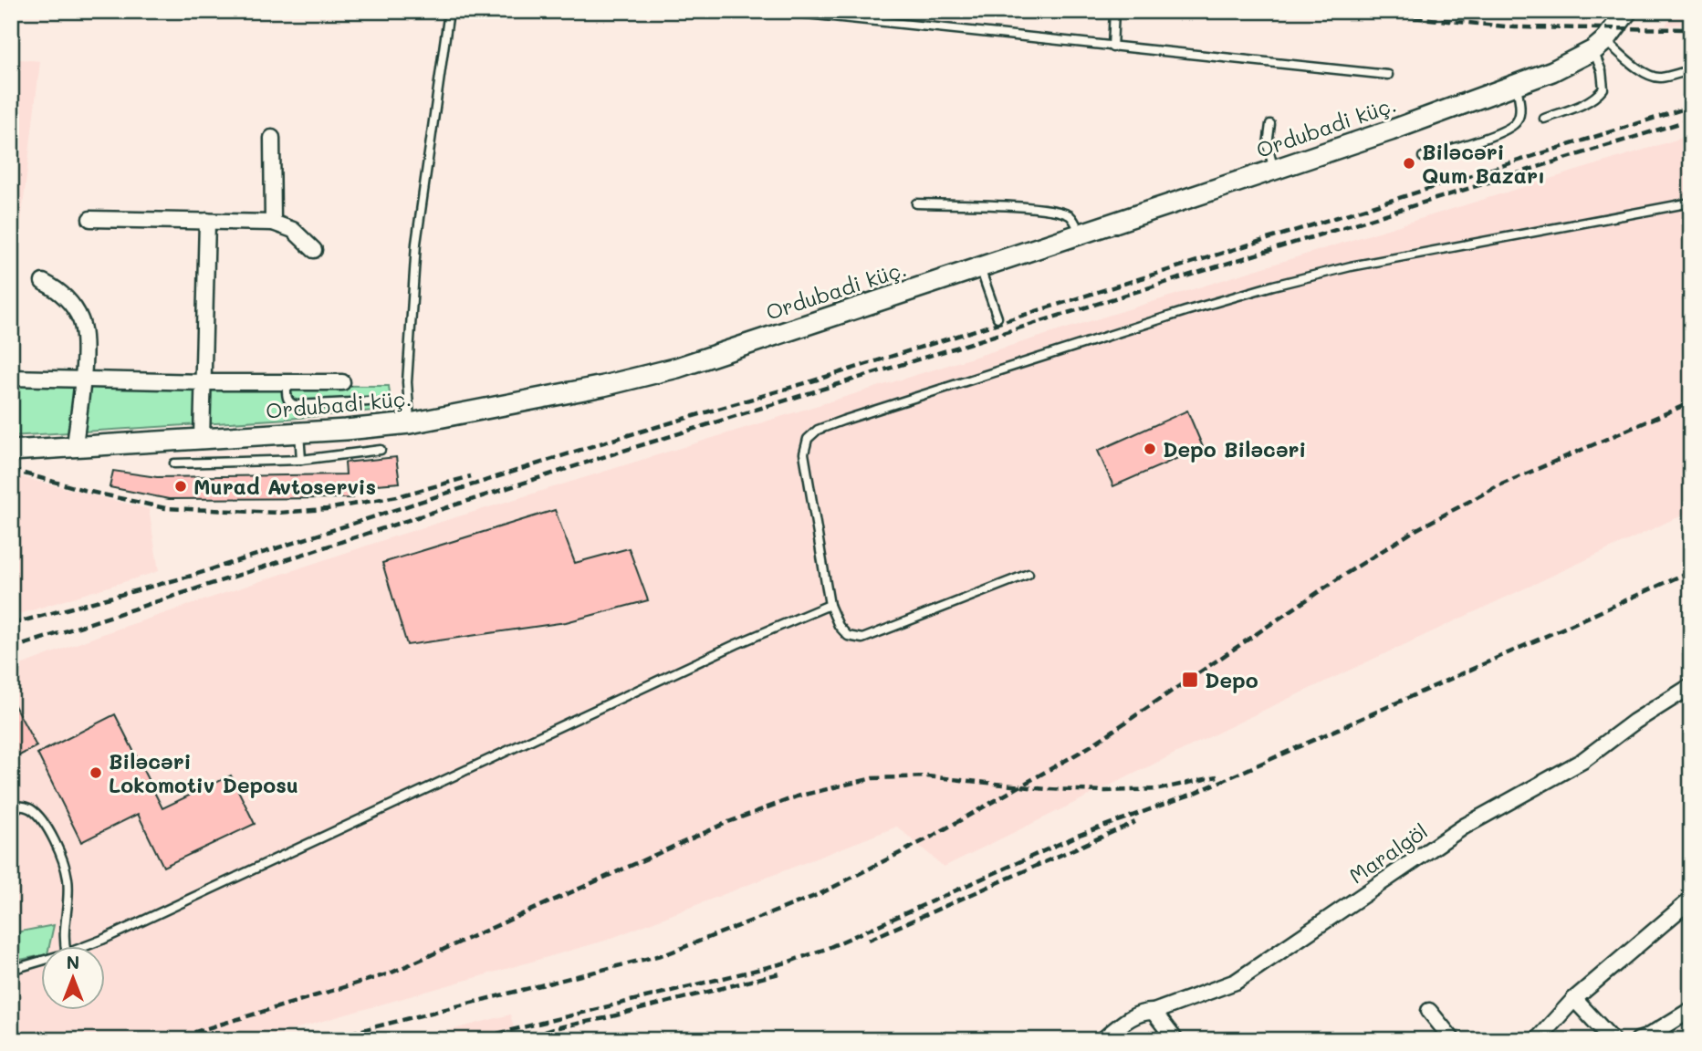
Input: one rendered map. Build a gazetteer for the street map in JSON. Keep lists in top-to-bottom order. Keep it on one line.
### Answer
{"streets":{"main road":["Ordubadi küç."],"street":["Maralgöl"]},"places":{"other":["Biləcəri Qum Bazarı","Depo Biləcəri","Murad Avtoservis","Biləcəri Lokomotiv Deposu"],"transit":["Depo"]},"north":"top"}
